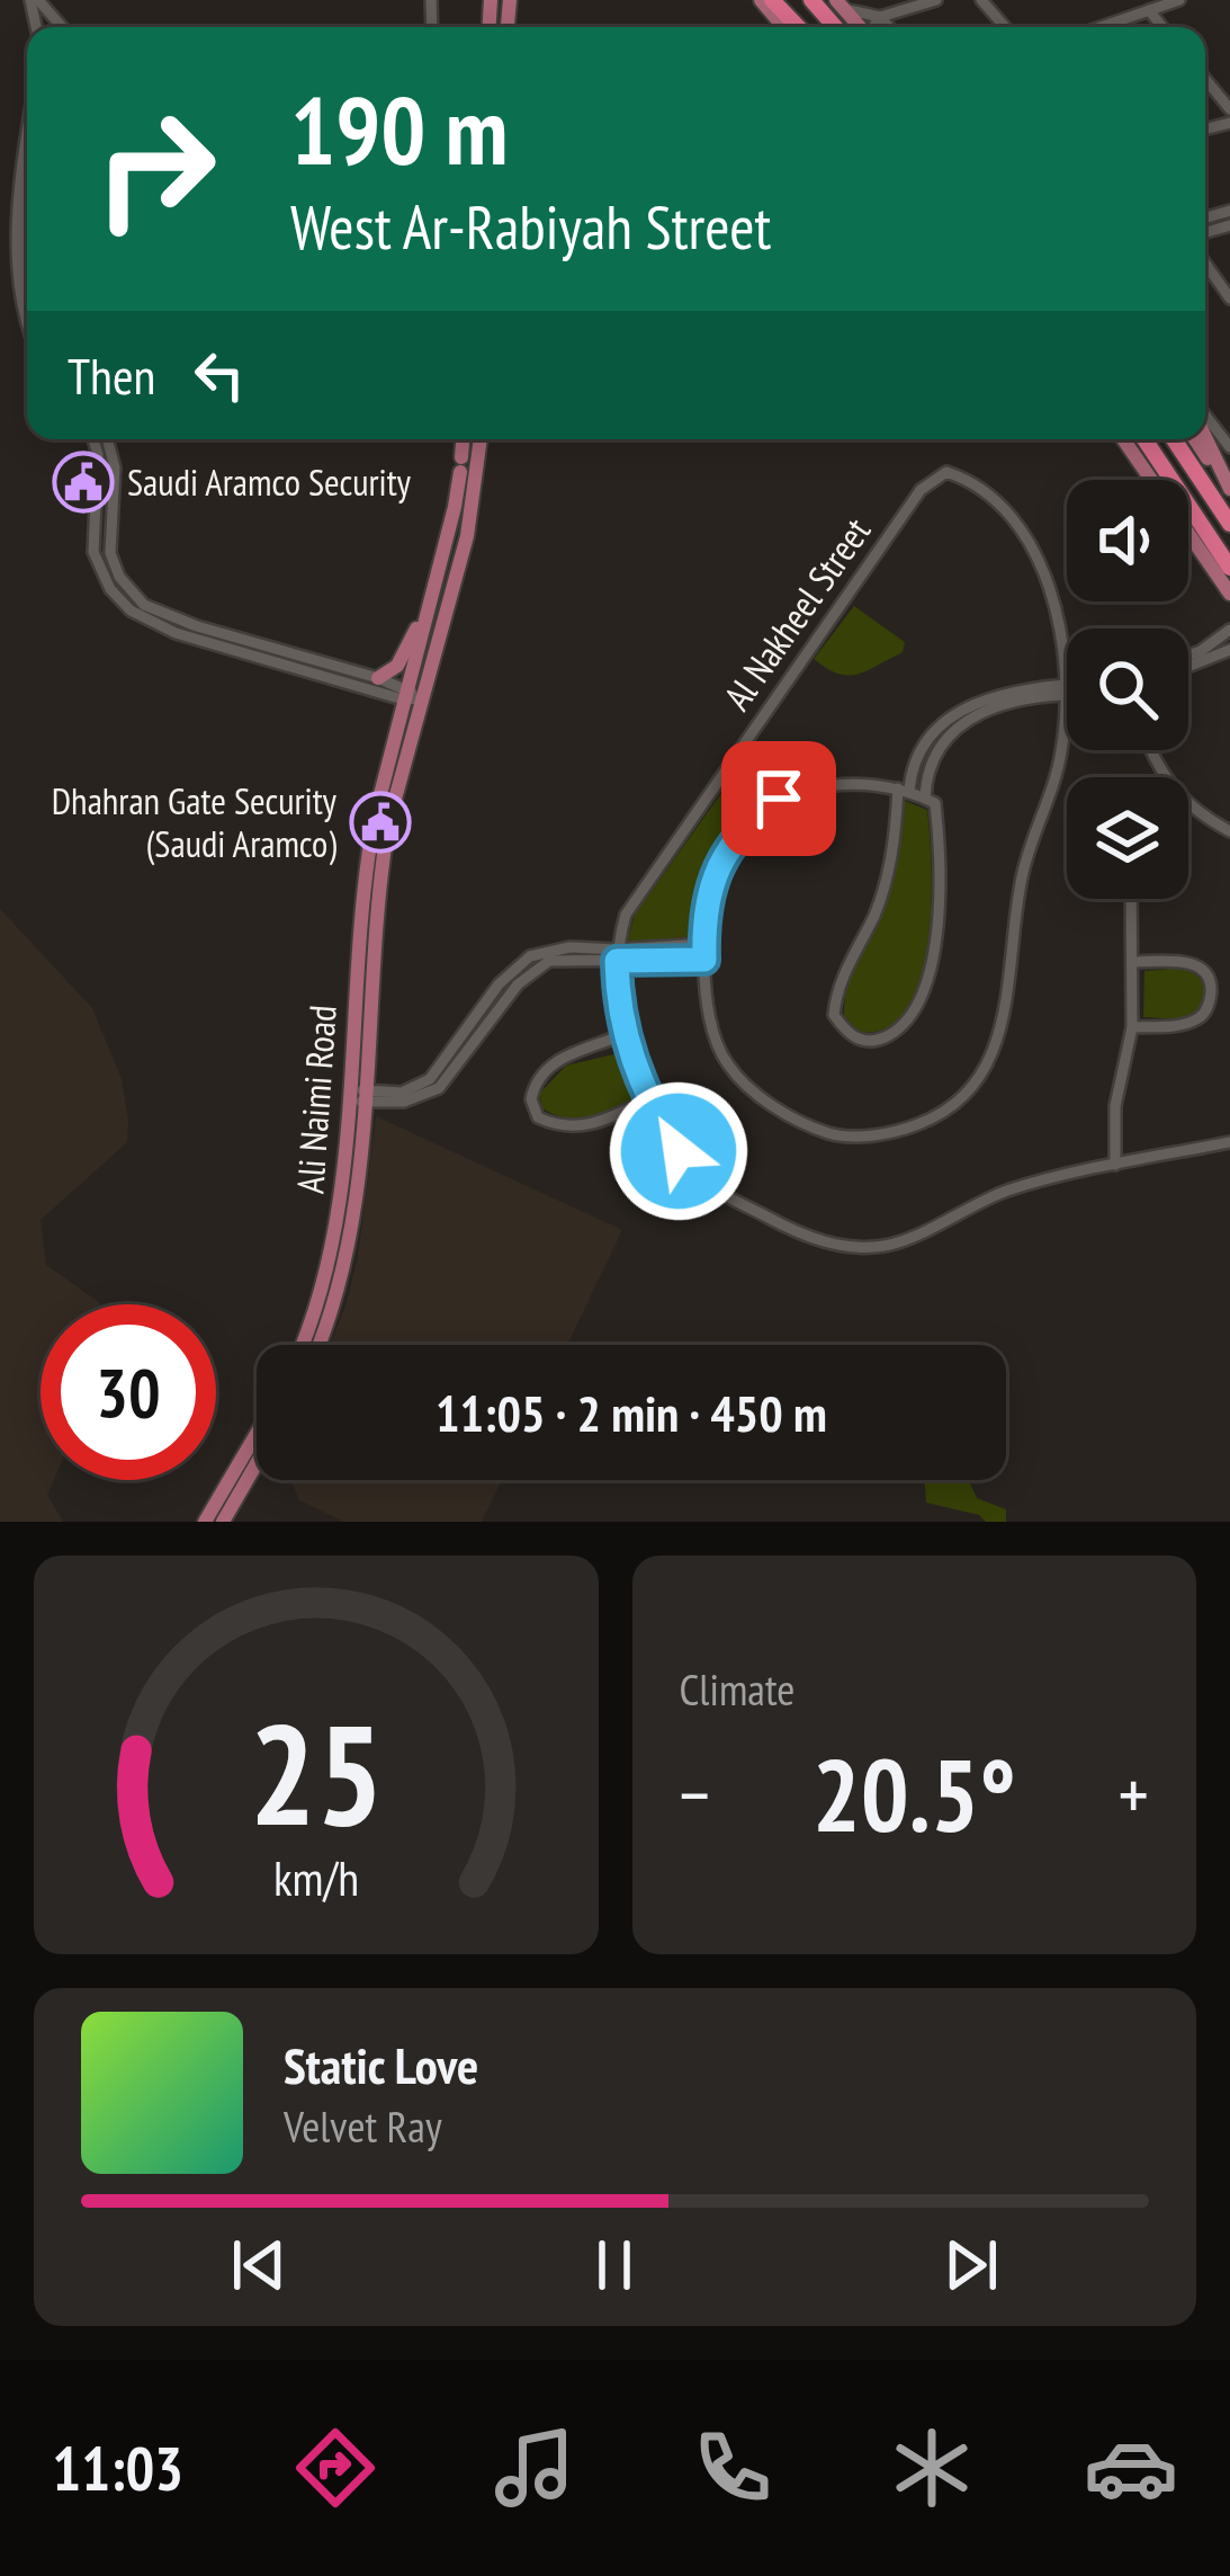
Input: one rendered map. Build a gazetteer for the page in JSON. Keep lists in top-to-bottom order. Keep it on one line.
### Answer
{"streets":{"main road":["Ali Naimi Road"],"street":["Al Nakheel Street"]},"places":{"public building":["Saudi Aramco Security","Dhahran Gate Security (Saudi Aramco)"]},"page":{"turn":["190 m","West Ar-Rabiyah Street"],"then":"Then","limit":"30","trip":"11:05 · 2 min · 450 m","tile":"Climate","heat":["−","20.5°","+"],"song":["Static Love","Velvet Ray"],"tabs":"11:03","gauge":["25","km/h"]}}
